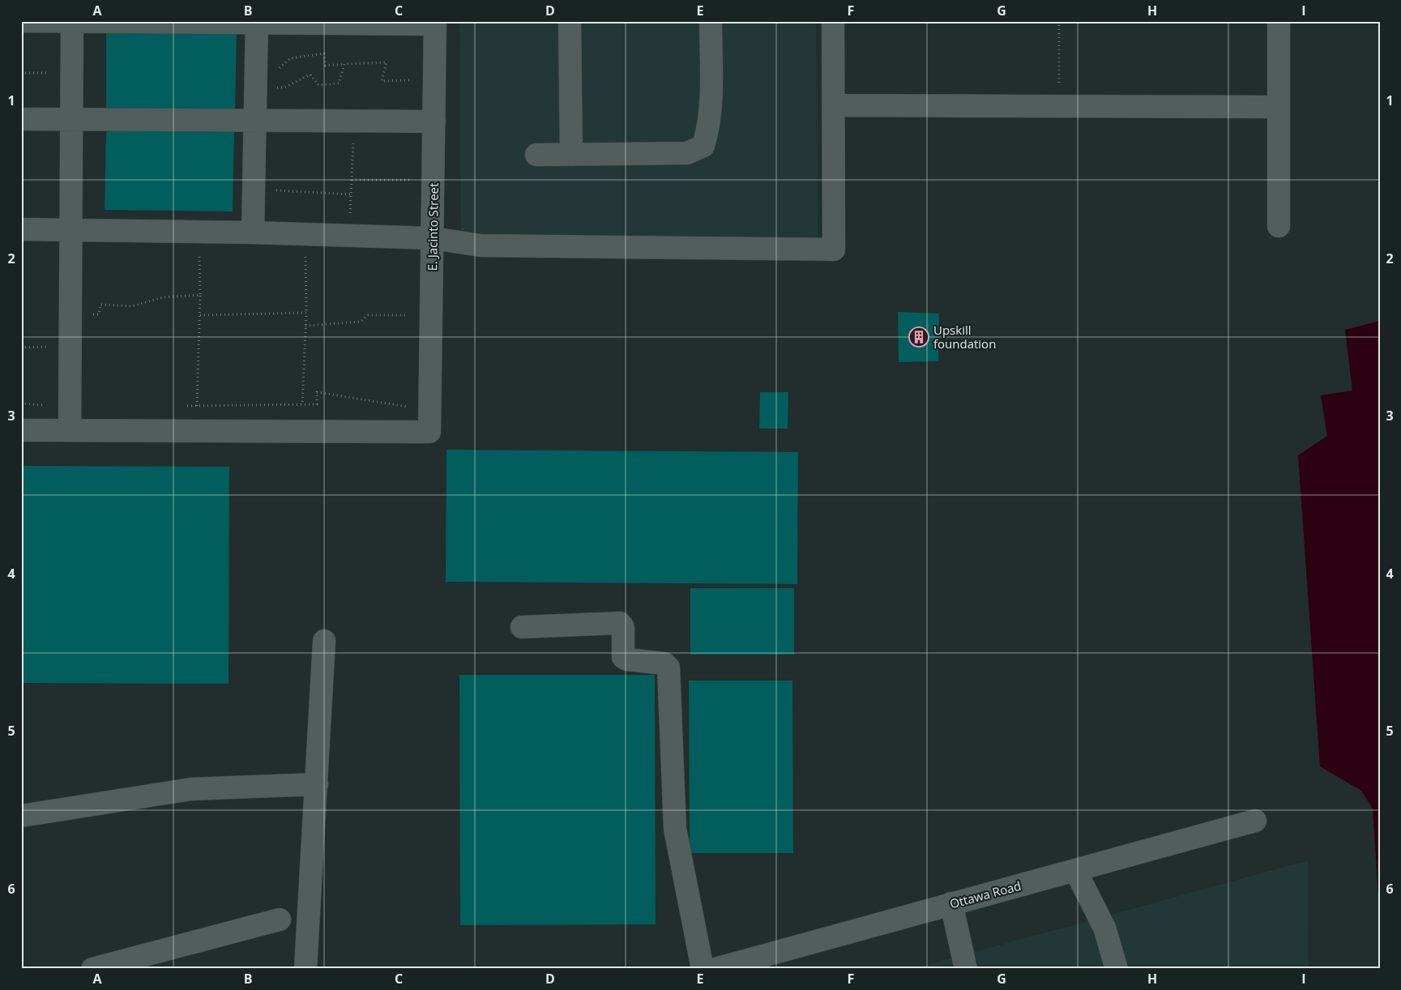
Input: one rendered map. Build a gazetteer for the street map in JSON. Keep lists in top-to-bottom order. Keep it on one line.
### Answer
{"streets":{"street":["E. Jacinto Street","Ottawa Road"]},"places":{"building":["Upskill foundation"]},"grid":{"columns":["A","B","C","D","E","F","G","H","I"],"rows":["1","2","3","4","5","6"]}}
